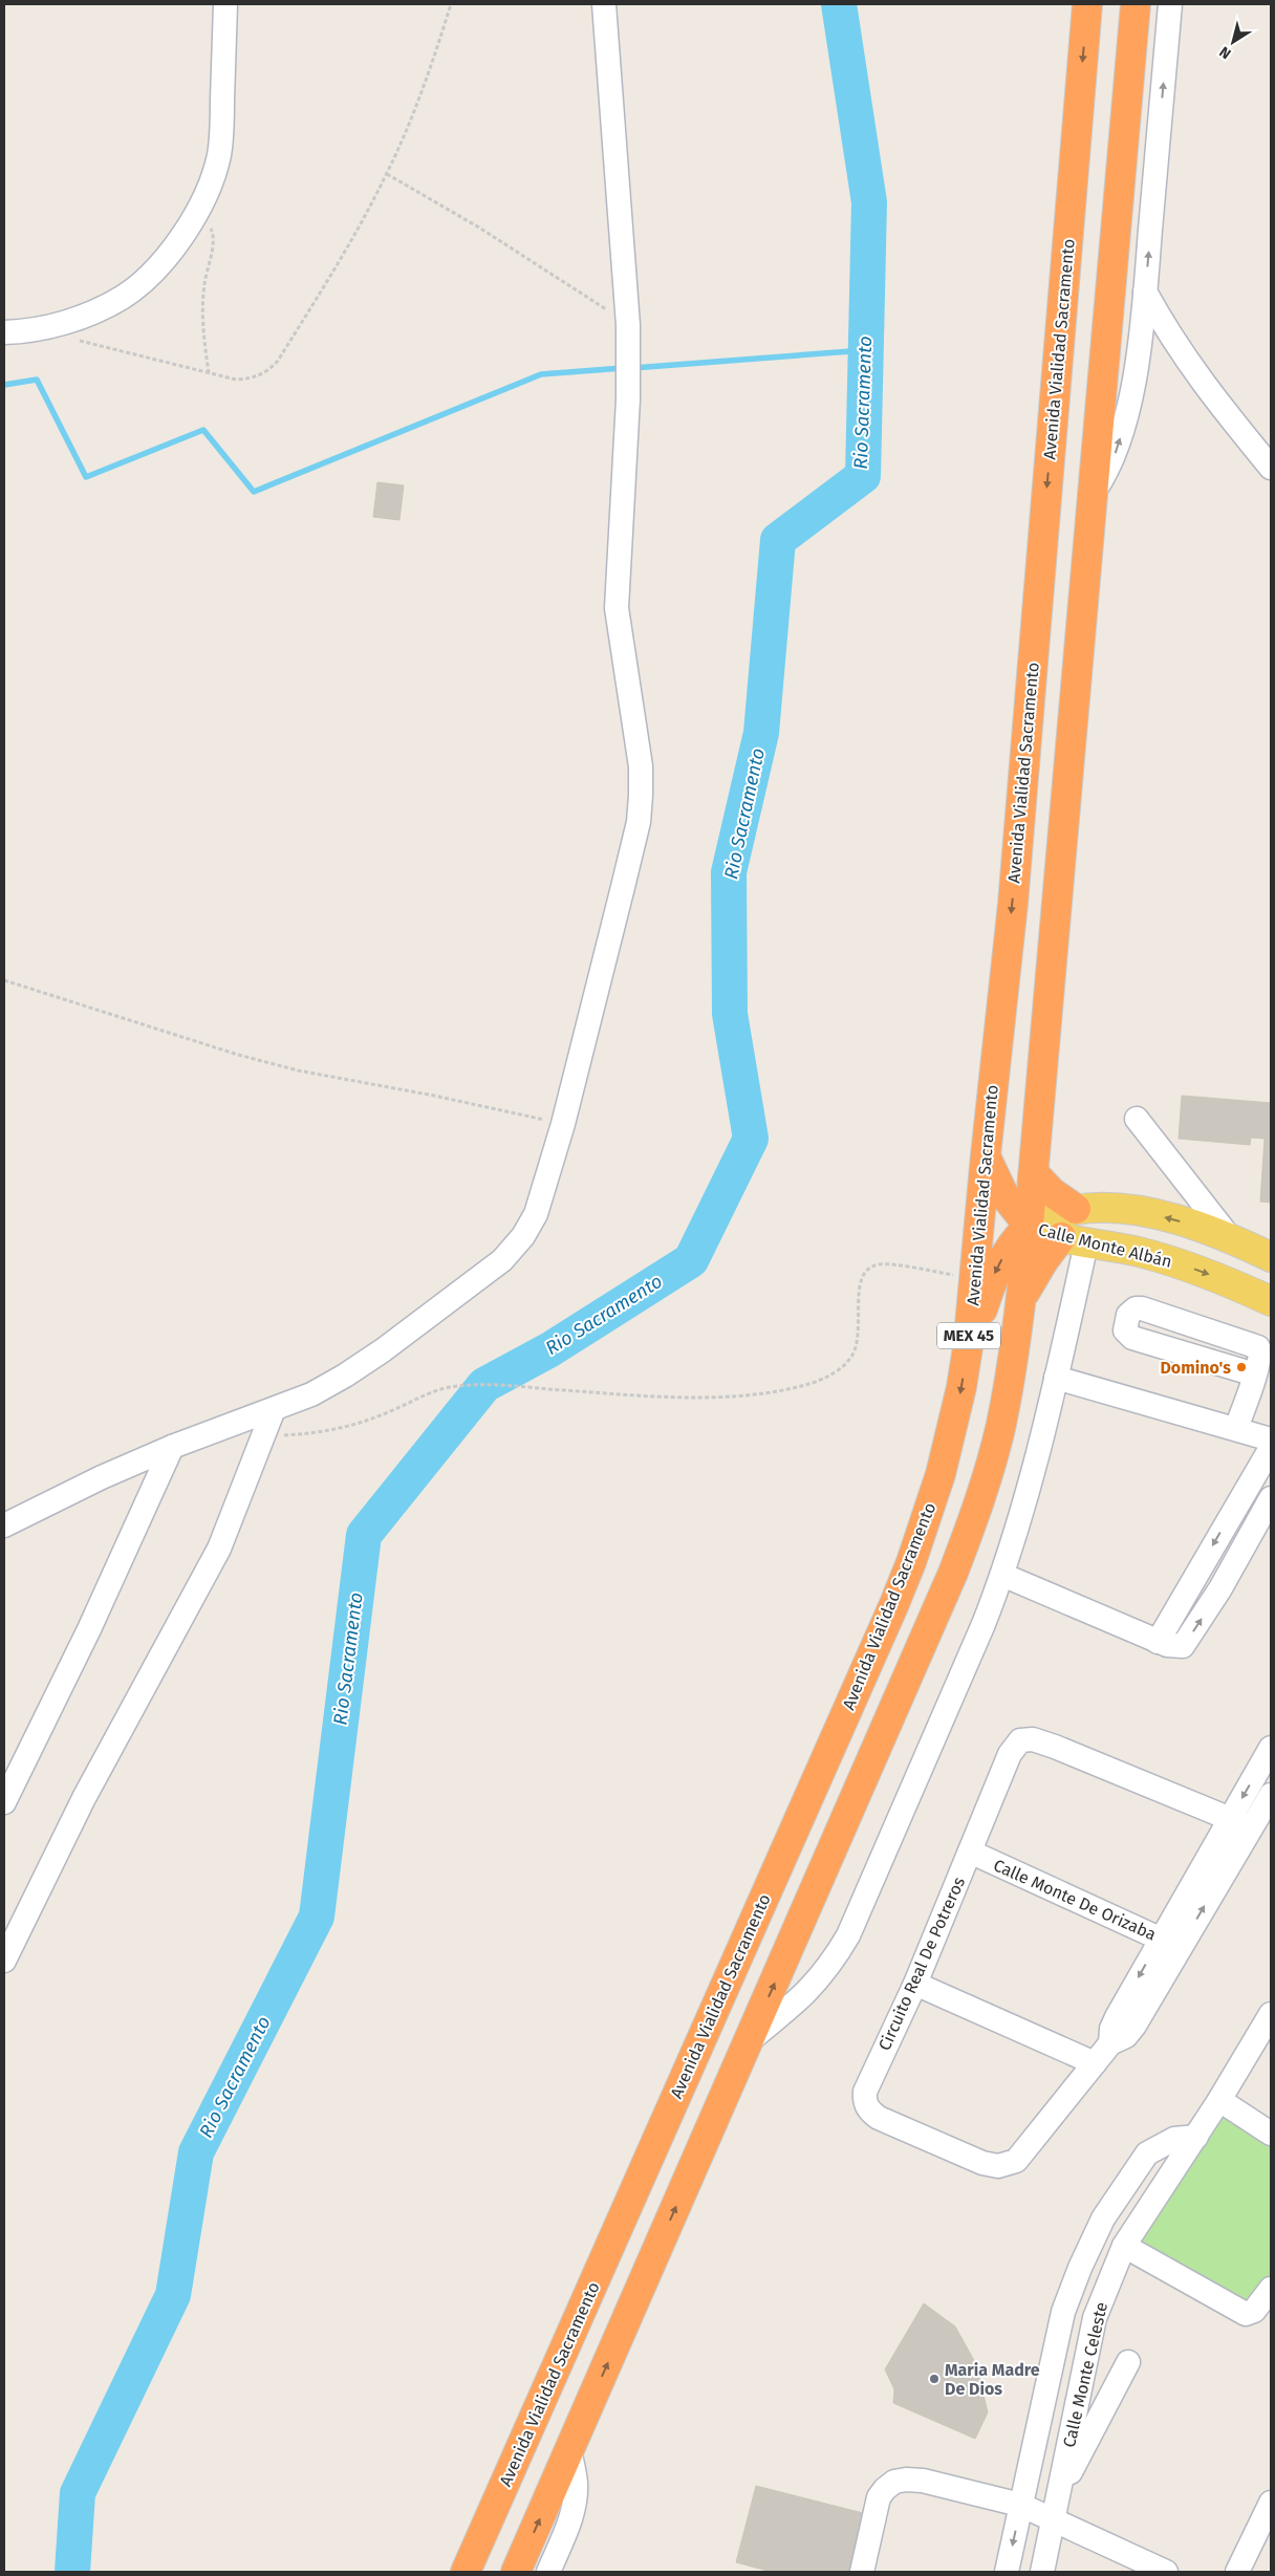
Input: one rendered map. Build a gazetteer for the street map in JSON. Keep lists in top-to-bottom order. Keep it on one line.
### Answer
{"streets":{"highway":["Avenida Vialidad Sacramento","MEX 45"],"main road":["Calle Monte Albán"],"street":["Calle Monte De Orizaba","Circuito Real De Potreros","Calle Monte Celeste"]},"crossings":[["Calle Monte Albán","MEX 45"],["Calle Monte De Orizaba","Circuito Real De Potreros"]],"water":["Rio Sacramento"],"places":["Domino's","Maria Madre De Dios"],"north":"bottom left"}
